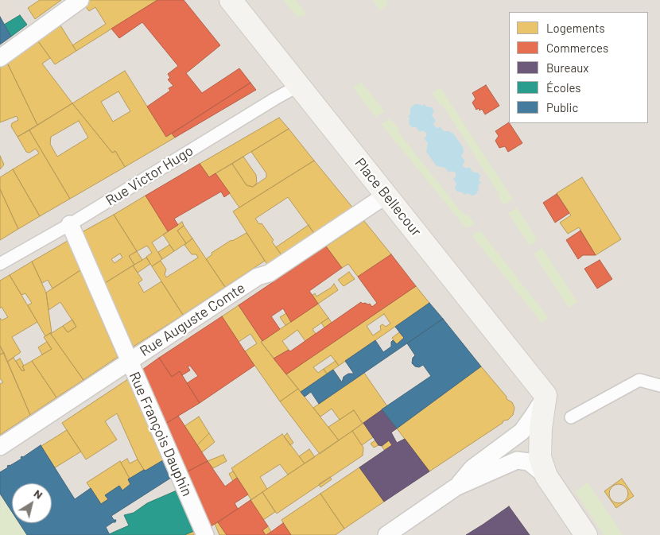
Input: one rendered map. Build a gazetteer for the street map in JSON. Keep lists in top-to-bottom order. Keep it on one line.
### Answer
{"streets":{"main road":["Place Bellecour"],"street":["Rue Victor Hugo","Rue Auguste Comte","Rue François Dauphin"]},"crossings":[["Rue Victor Hugo","Place Bellecour"],["Rue Victor Hugo","Rue François Dauphin"],["Place Bellecour","Rue Auguste Comte"],["Rue Auguste Comte","Rue François Dauphin"]],"legend":["Logements","Commerces","Bureaux","Écoles","Public"],"north":"top right"}
